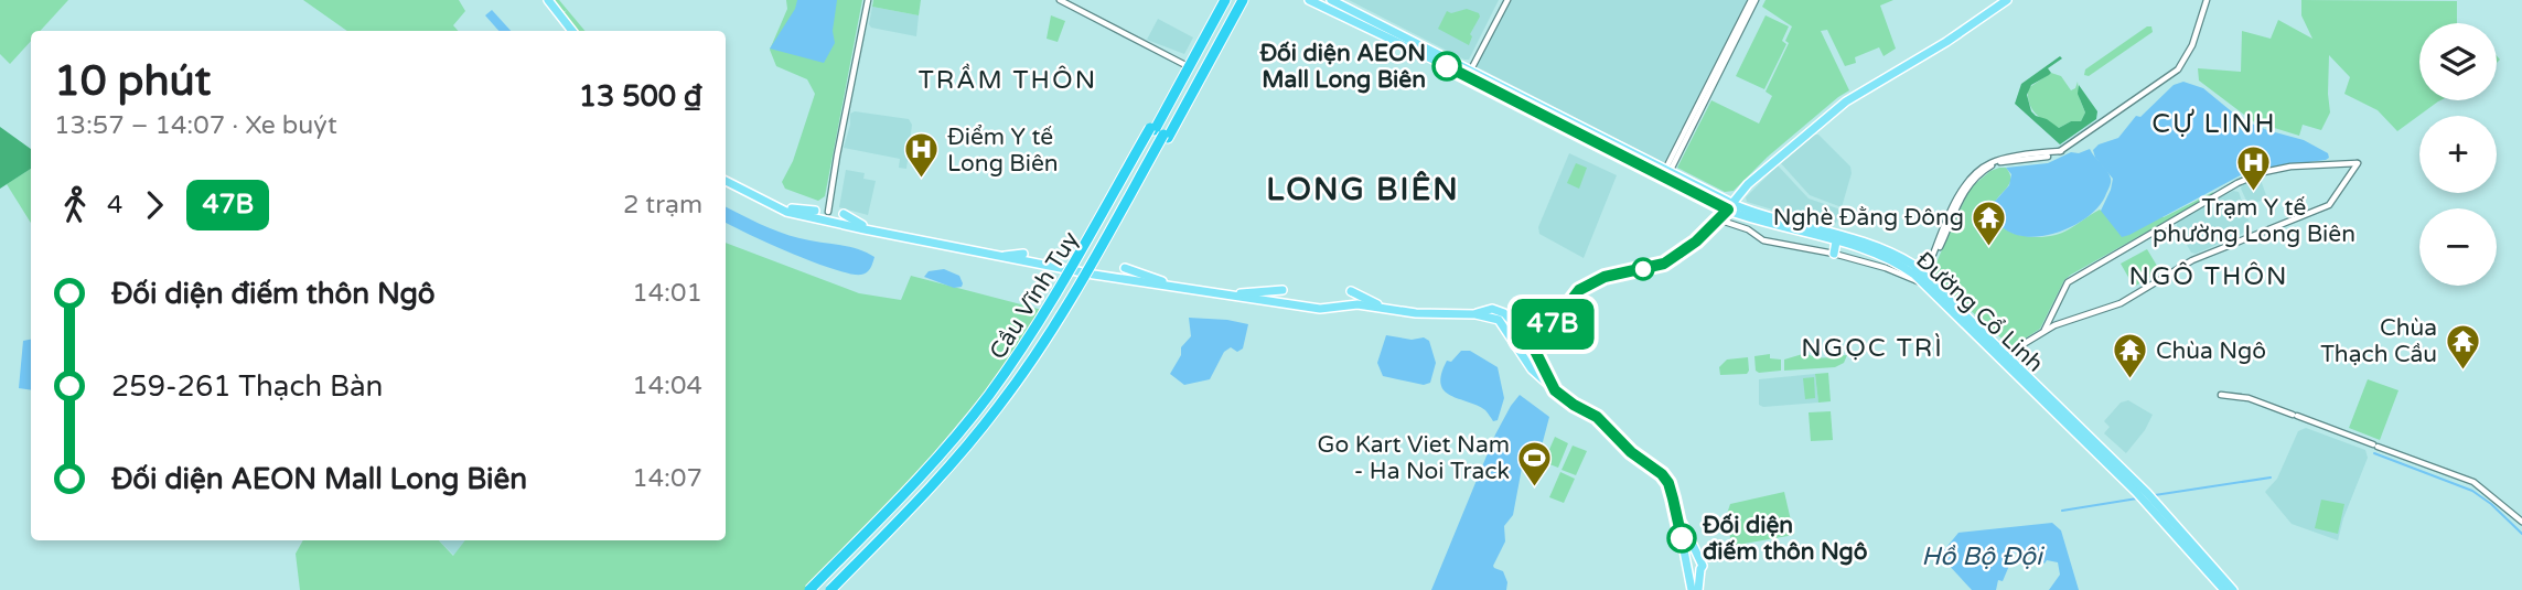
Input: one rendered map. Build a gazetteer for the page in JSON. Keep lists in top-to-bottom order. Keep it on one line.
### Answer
{"streets":{"highway":["Cầu Vĩnh Tuy"],"main road":["Đường Cổ Linh"]},"districts":["TRẦM THÔN","CỰ LINH","LONG BIÊN","NGÔ THÔN","NGỌC TRÌ"],"water":["Hồ Bộ Đội"],"places":{"other":["Đối diện AEON Mall Long Biên","Đối diện điếm thôn Ngô"],"hospital":["Điểm Y tế Long Biên","Trạm Y tế phường Long Biên"],"temple":["Nghè Đằng Đông","Chùa Thạch Cầu","Chùa Ngô"],"sports":["Go Kart Viet Nam - Ha Noi Track"]},"lines":["bus line 47B"],"page":{"on_map":"47B","map_buttons":["+","−"],"heading":["10 phút","13:57 – 14:07 · Xe buýt","13 500 ₫"],"legs":["4","47B","2 trạm"],"list":[{"name":"Đối diện điếm thôn Ngô","value":"14:01"},{"name":"259-261 Thạch Bàn","value":"14:04"},{"name":"Đối diện AEON Mall Long Biên","value":"14:07"}]}}
